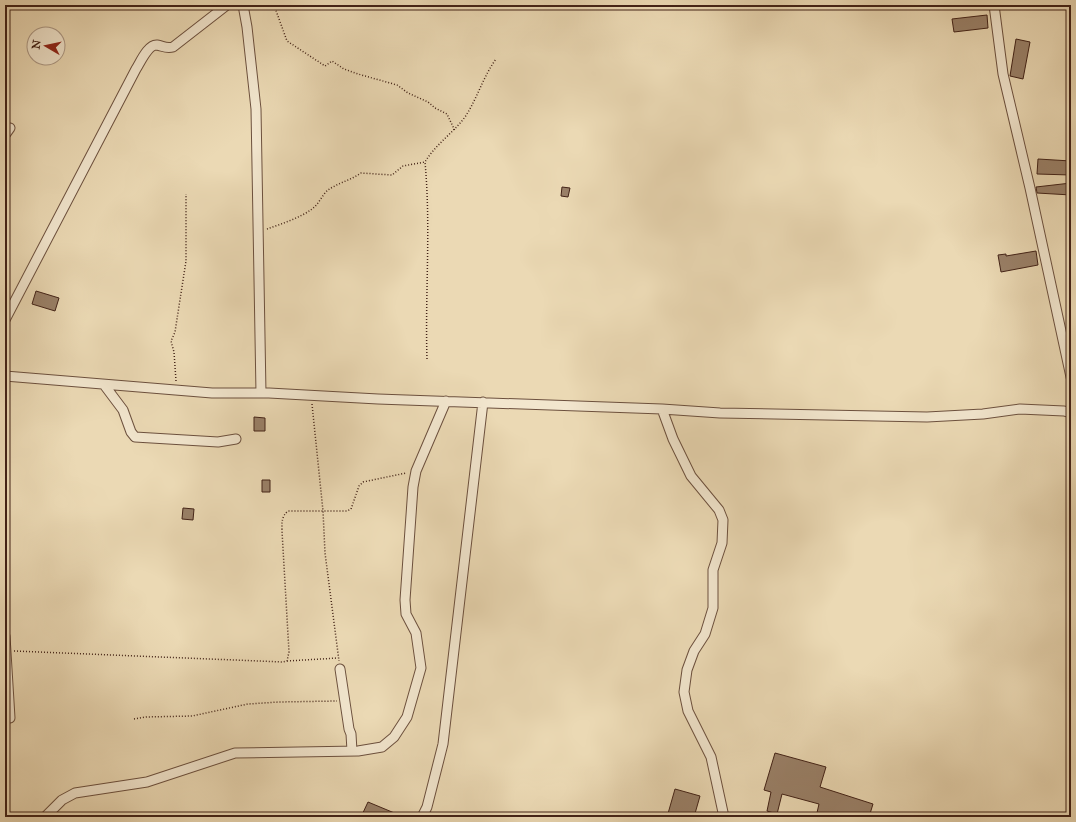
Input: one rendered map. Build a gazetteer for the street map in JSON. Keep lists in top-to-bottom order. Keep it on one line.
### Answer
{"north":"left"}
